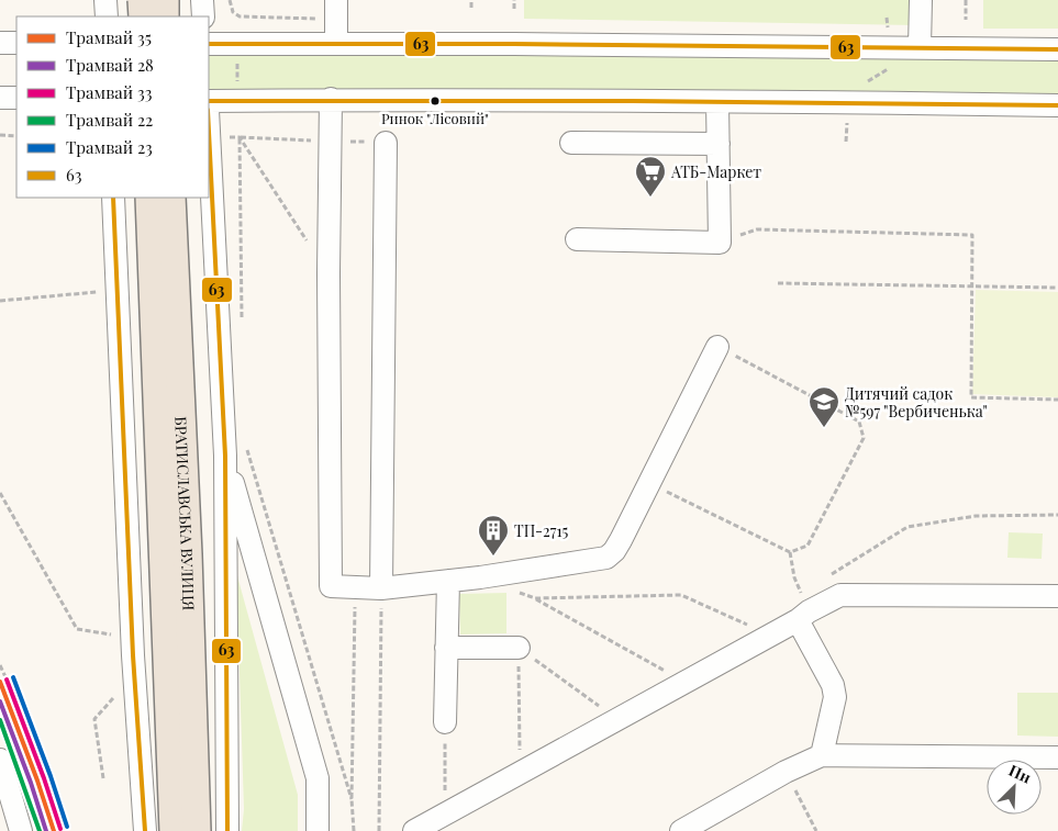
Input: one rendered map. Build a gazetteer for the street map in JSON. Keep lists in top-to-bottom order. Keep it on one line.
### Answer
{"streets":{"main road":["БРАТИСЛАВСЬКА ВУЛИЦЯ"]},"places":{"other":["Ринок \"Лісовий\""],"supermarket":["АТБ-Маркет"],"school or university":["Дитячий садок №597 \"Вербиченька\""],"building":["ТП-2715"]},"lines":["transit line 63","tram line 23","tram line 33","tram line 35","tram line 28","tram line 22"],"legend":["Трамвай 35","Трамвай 28","Трамвай 33","Трамвай 22","Трамвай 23","63"],"north":"top right"}
